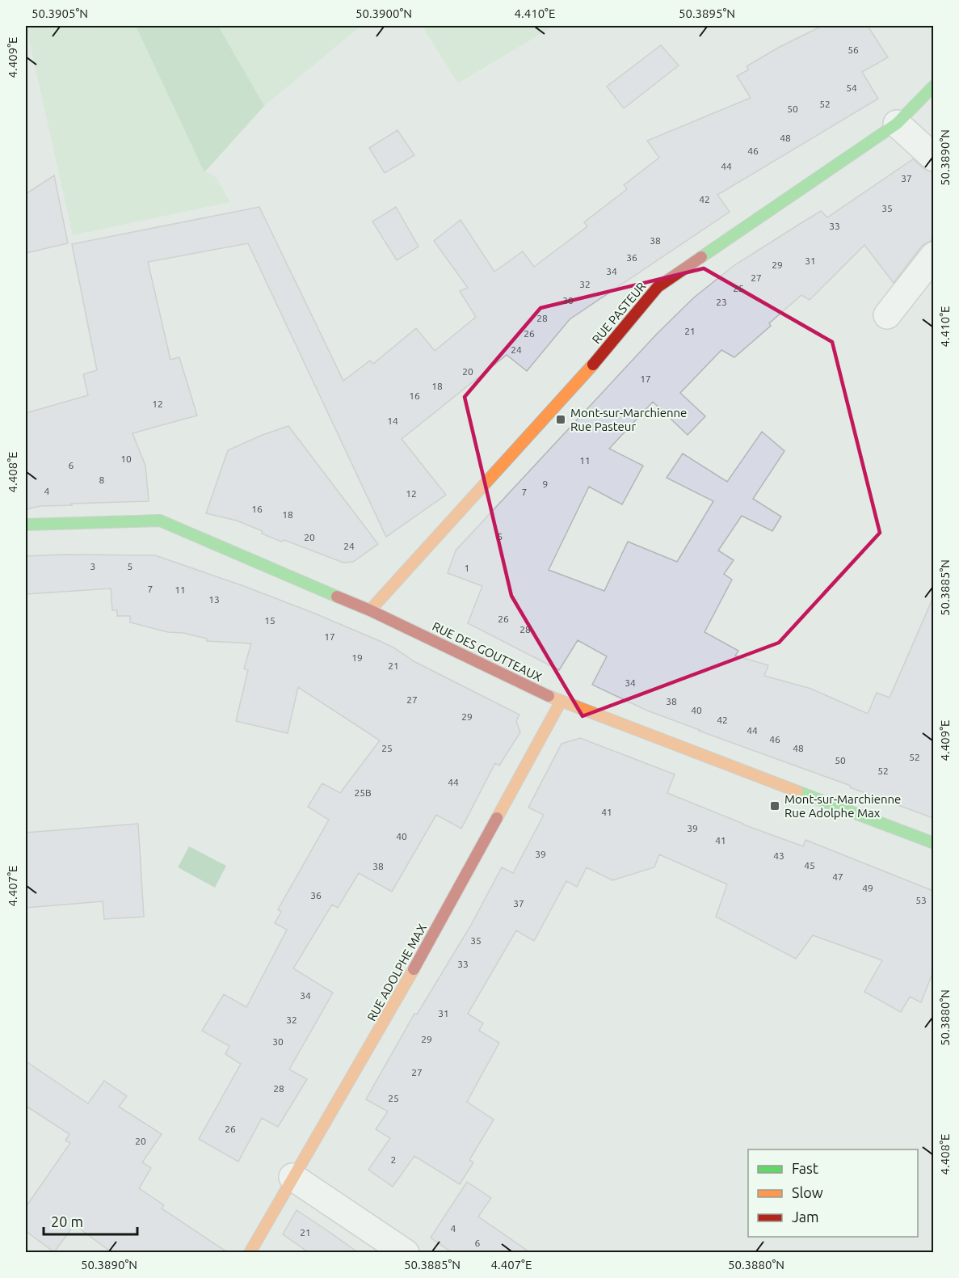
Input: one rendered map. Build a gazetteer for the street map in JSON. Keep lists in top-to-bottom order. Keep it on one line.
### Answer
{"streets":{"street":["RUE PASTEUR","RUE DES GOUTTEAUX","RUE ADOLPHE MAX"]},"crossings":[["RUE PASTEUR","RUE DES GOUTTEAUX"],["RUE DES GOUTTEAUX","RUE ADOLPHE MAX"]],"places":{"transit":["Mont-sur-Marchienne Rue Pasteur","Mont-sur-Marchienne Rue Adolphe Max"]},"house_numbers":["56","54","52","50","48","46","44","37","42","35","33","38","36","31","29","34","27","32","25","30","23","28","21","26","24","20","17","18","16","12","14","10","11","6","8","9","4","7","12","16","18","5","20","24","3","5","1","7","11","13","26","15","28","17","19","21","34","27","38","40","29","42","44","46","25","48","52","50","52","44","25B","41","39","40","41","39","43","45","38","47","49","36","53","37","35","33","34","31","32","29","30","27","28","25","26","20","2","4","21","6"],"legend":["Fast","Slow","Jam"],"scale_bar":"20 m","coordinates":["50.3905°N","50.3900°N","4.410°E","50.3895°N","4.409°E","50.3890°N","4.408°E","50.3885°N","4.407°E","50.3880°N"]}
